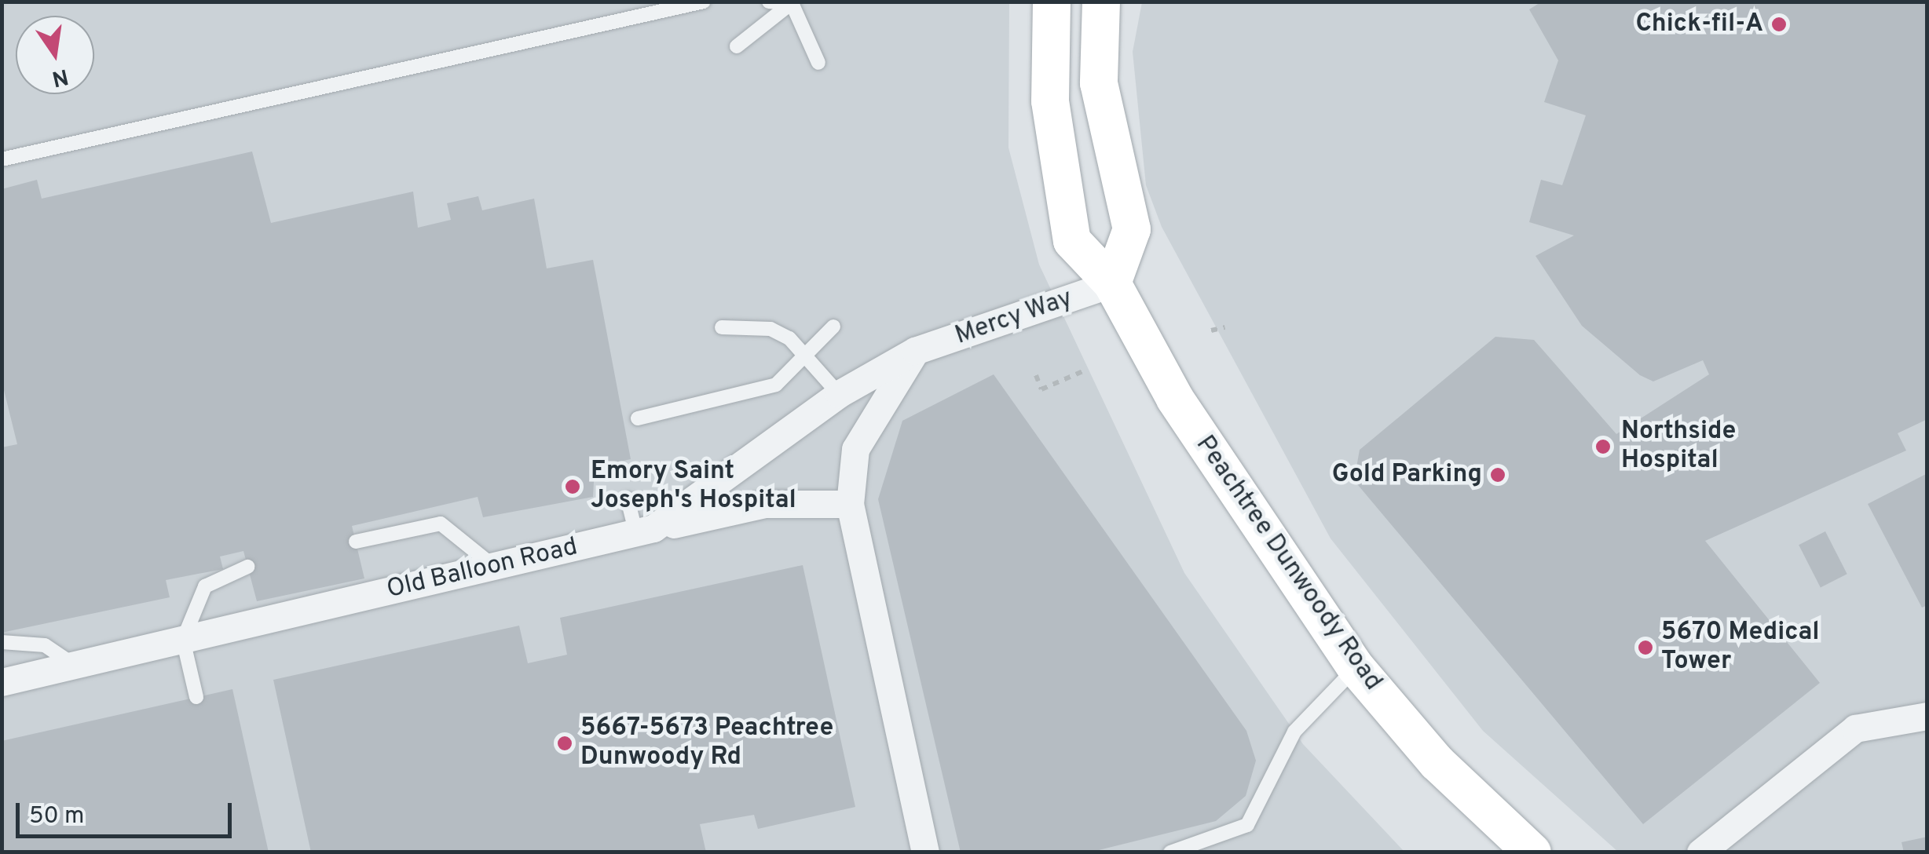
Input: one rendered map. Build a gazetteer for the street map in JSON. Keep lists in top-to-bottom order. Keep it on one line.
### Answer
{"streets":{"main road":["Peachtree Dunwoody Road"],"street":["Mercy Way","Old Balloon Road"]},"crossings":[["Mercy Way","Peachtree Dunwoody Road"],["Mercy Way","Old Balloon Road"]],"places":["Chick-fil-A","Northside Hospital","Gold Parking","Emory Saint Joseph's Hospital","5670 Medical Tower","5667-5673 Peachtree Dunwoody Rd"],"scale_bar":"50 m","north":"bottom"}
